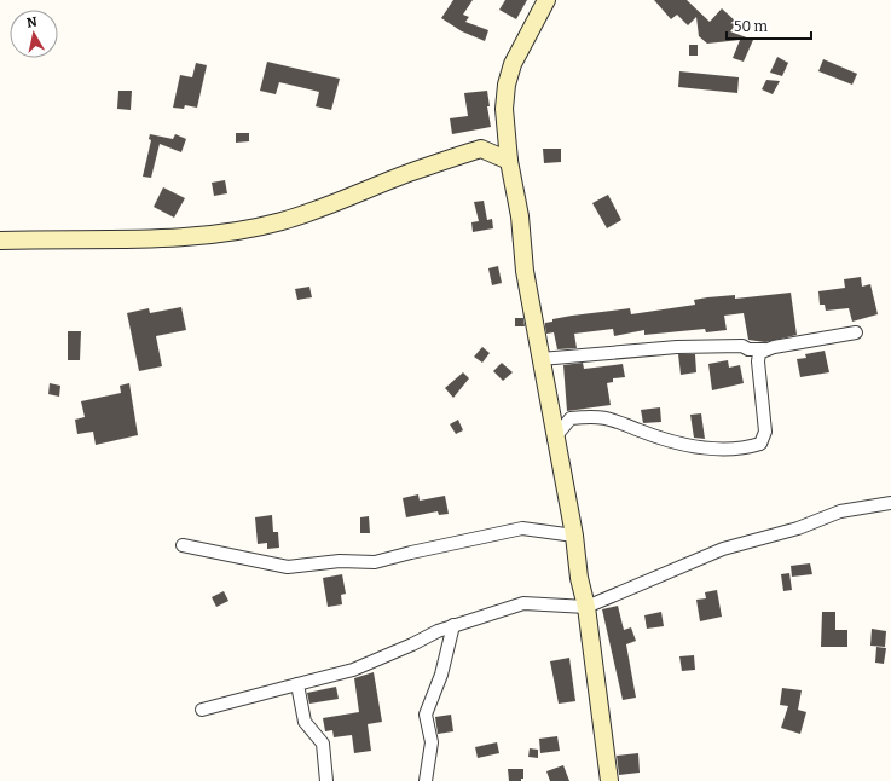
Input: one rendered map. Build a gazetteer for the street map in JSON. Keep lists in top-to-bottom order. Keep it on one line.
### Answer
{"scale_bar":"50 m","north":"top"}
